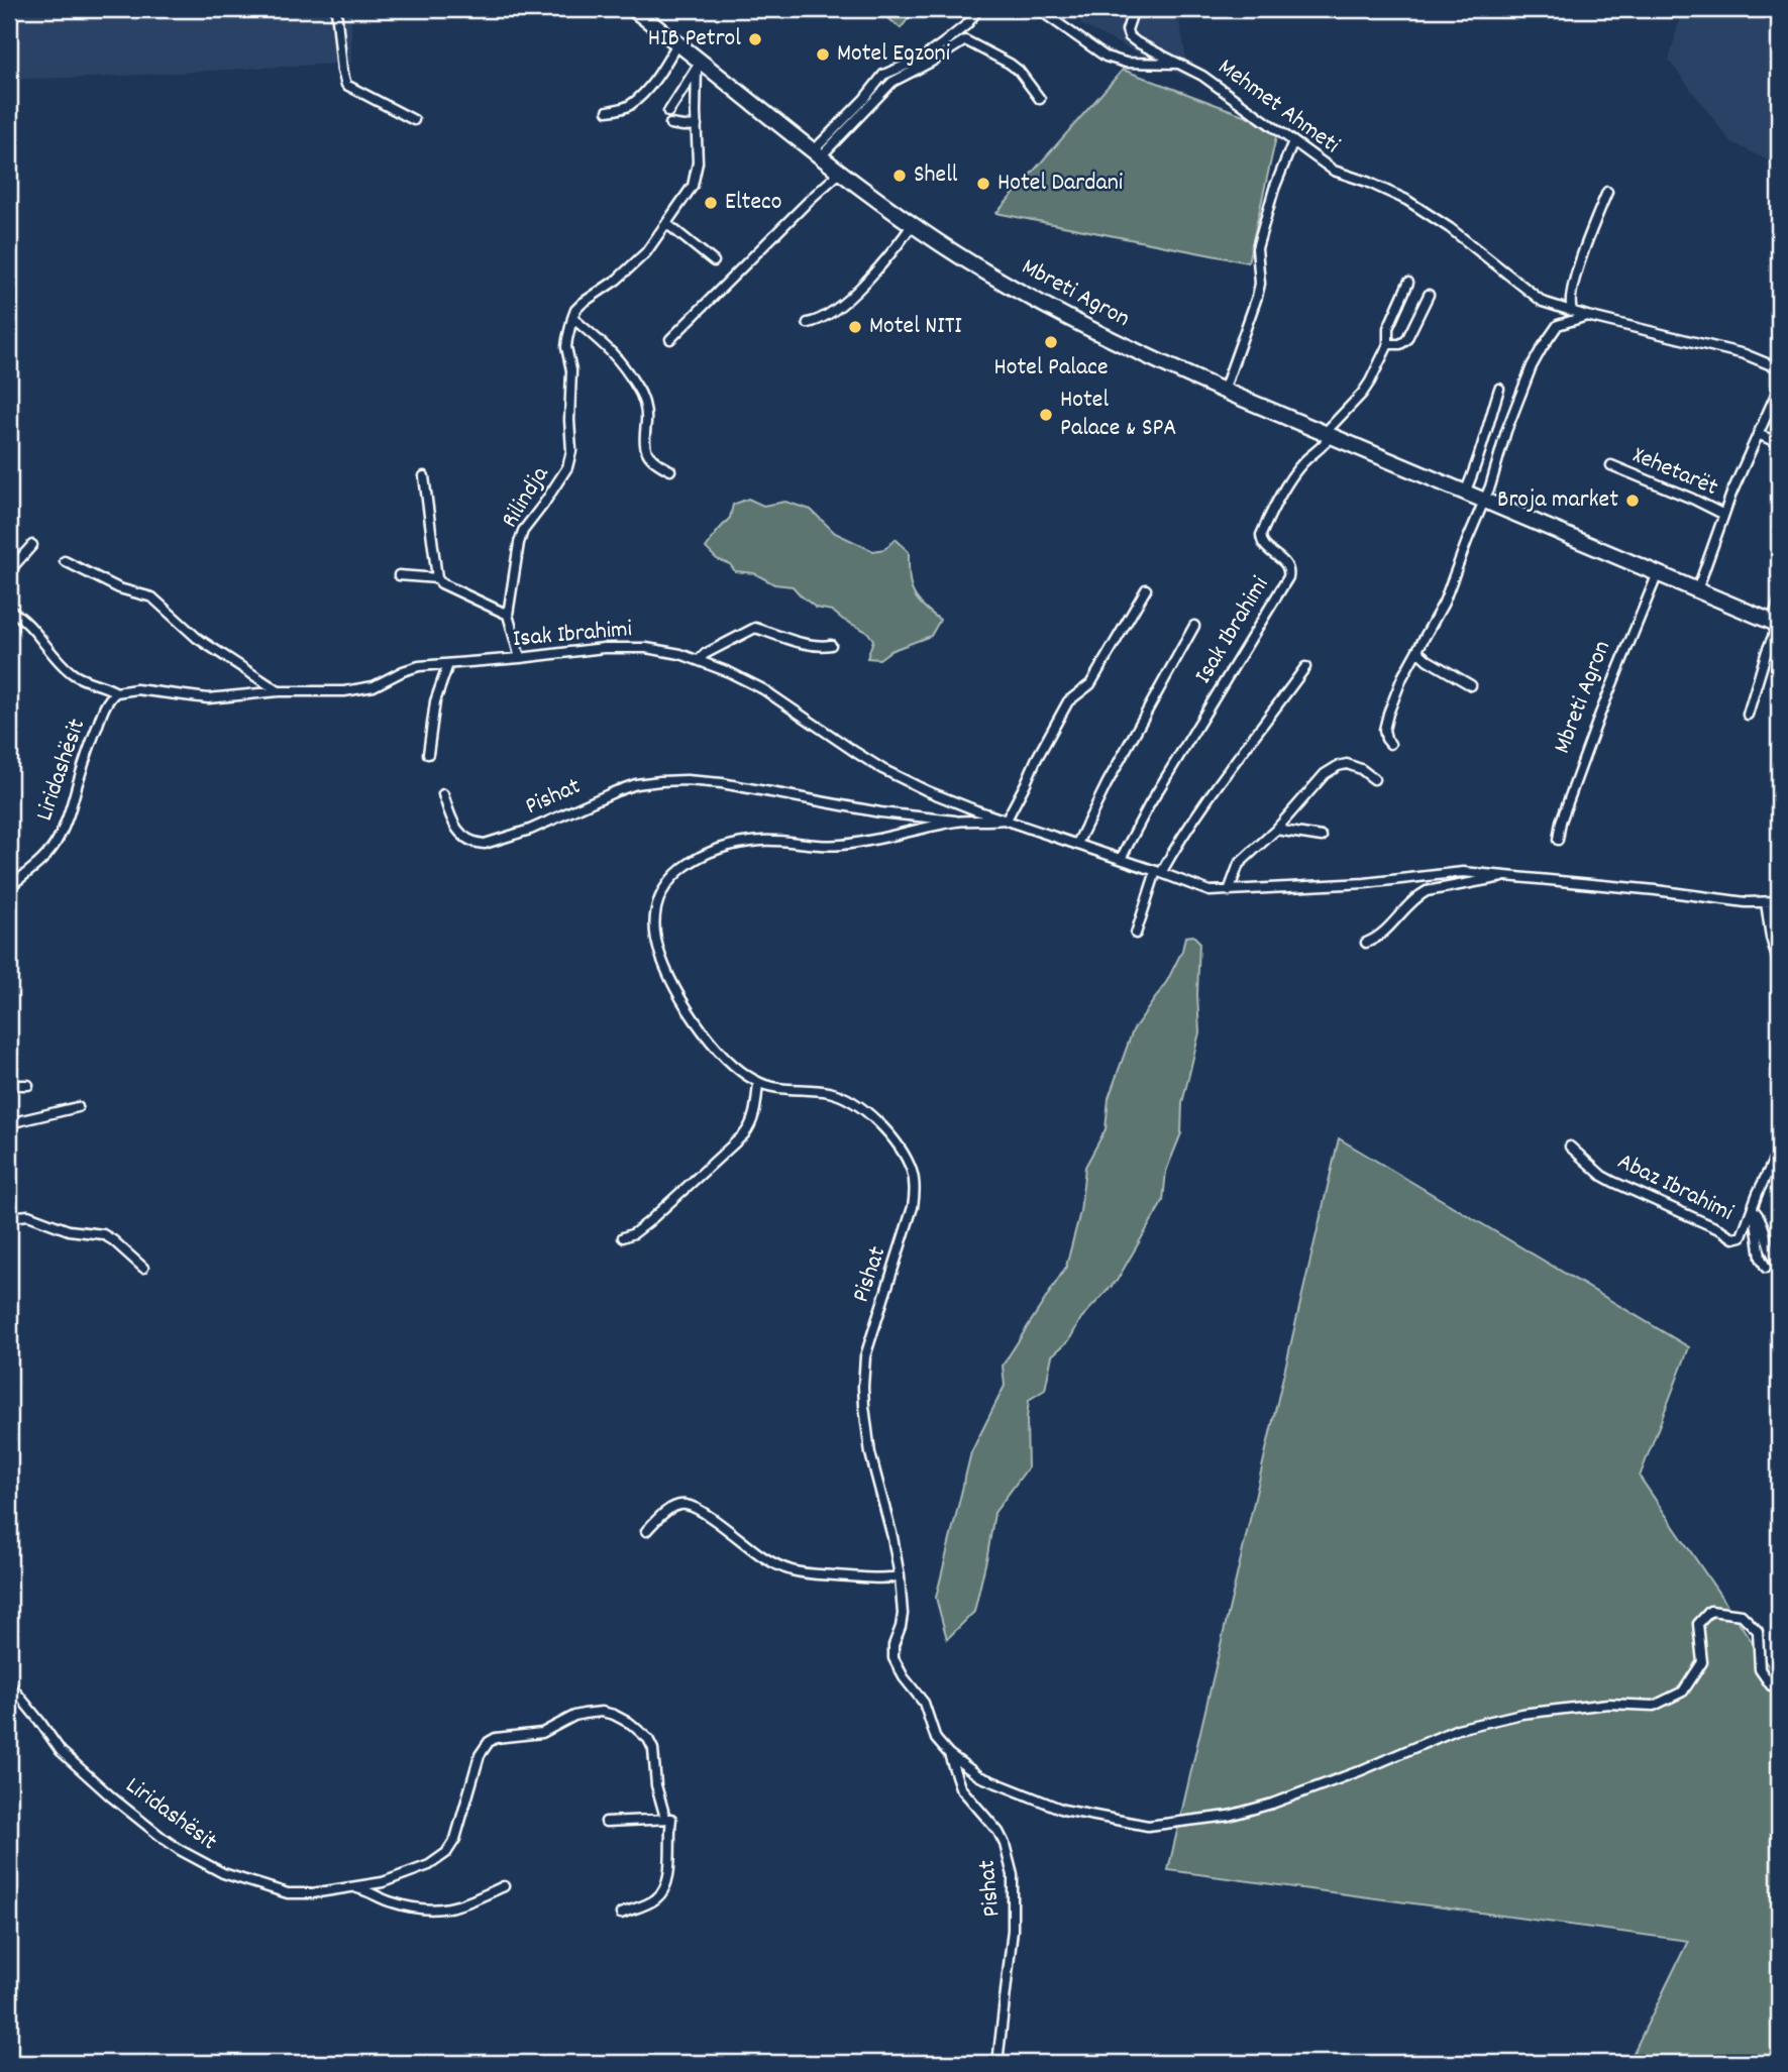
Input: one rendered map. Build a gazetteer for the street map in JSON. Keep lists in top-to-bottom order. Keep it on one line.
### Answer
{"streets":{"main road":["Mbreti Agron"],"street":["Mehmet Ahmeti","Xehetarët","Rilindja","Isak Ibrahimi","Liridashësit","Pishat","Abaz Ibrahimi"]},"crossings":[["Mbreti Agron","Xehetarët"],["Mbreti Agron","Isak Ibrahimi"],["Rilindja","Isak Ibrahimi"],["Isak Ibrahimi","Liridashësit"],["Isak Ibrahimi","Pishat"]],"places":["HIB Petrol","Motel Egzoni","Shell","Hotel Dardani","Elteco","Motel NITI","Hotel Palace","Hotel Palace & SPA","Broja market"]}
